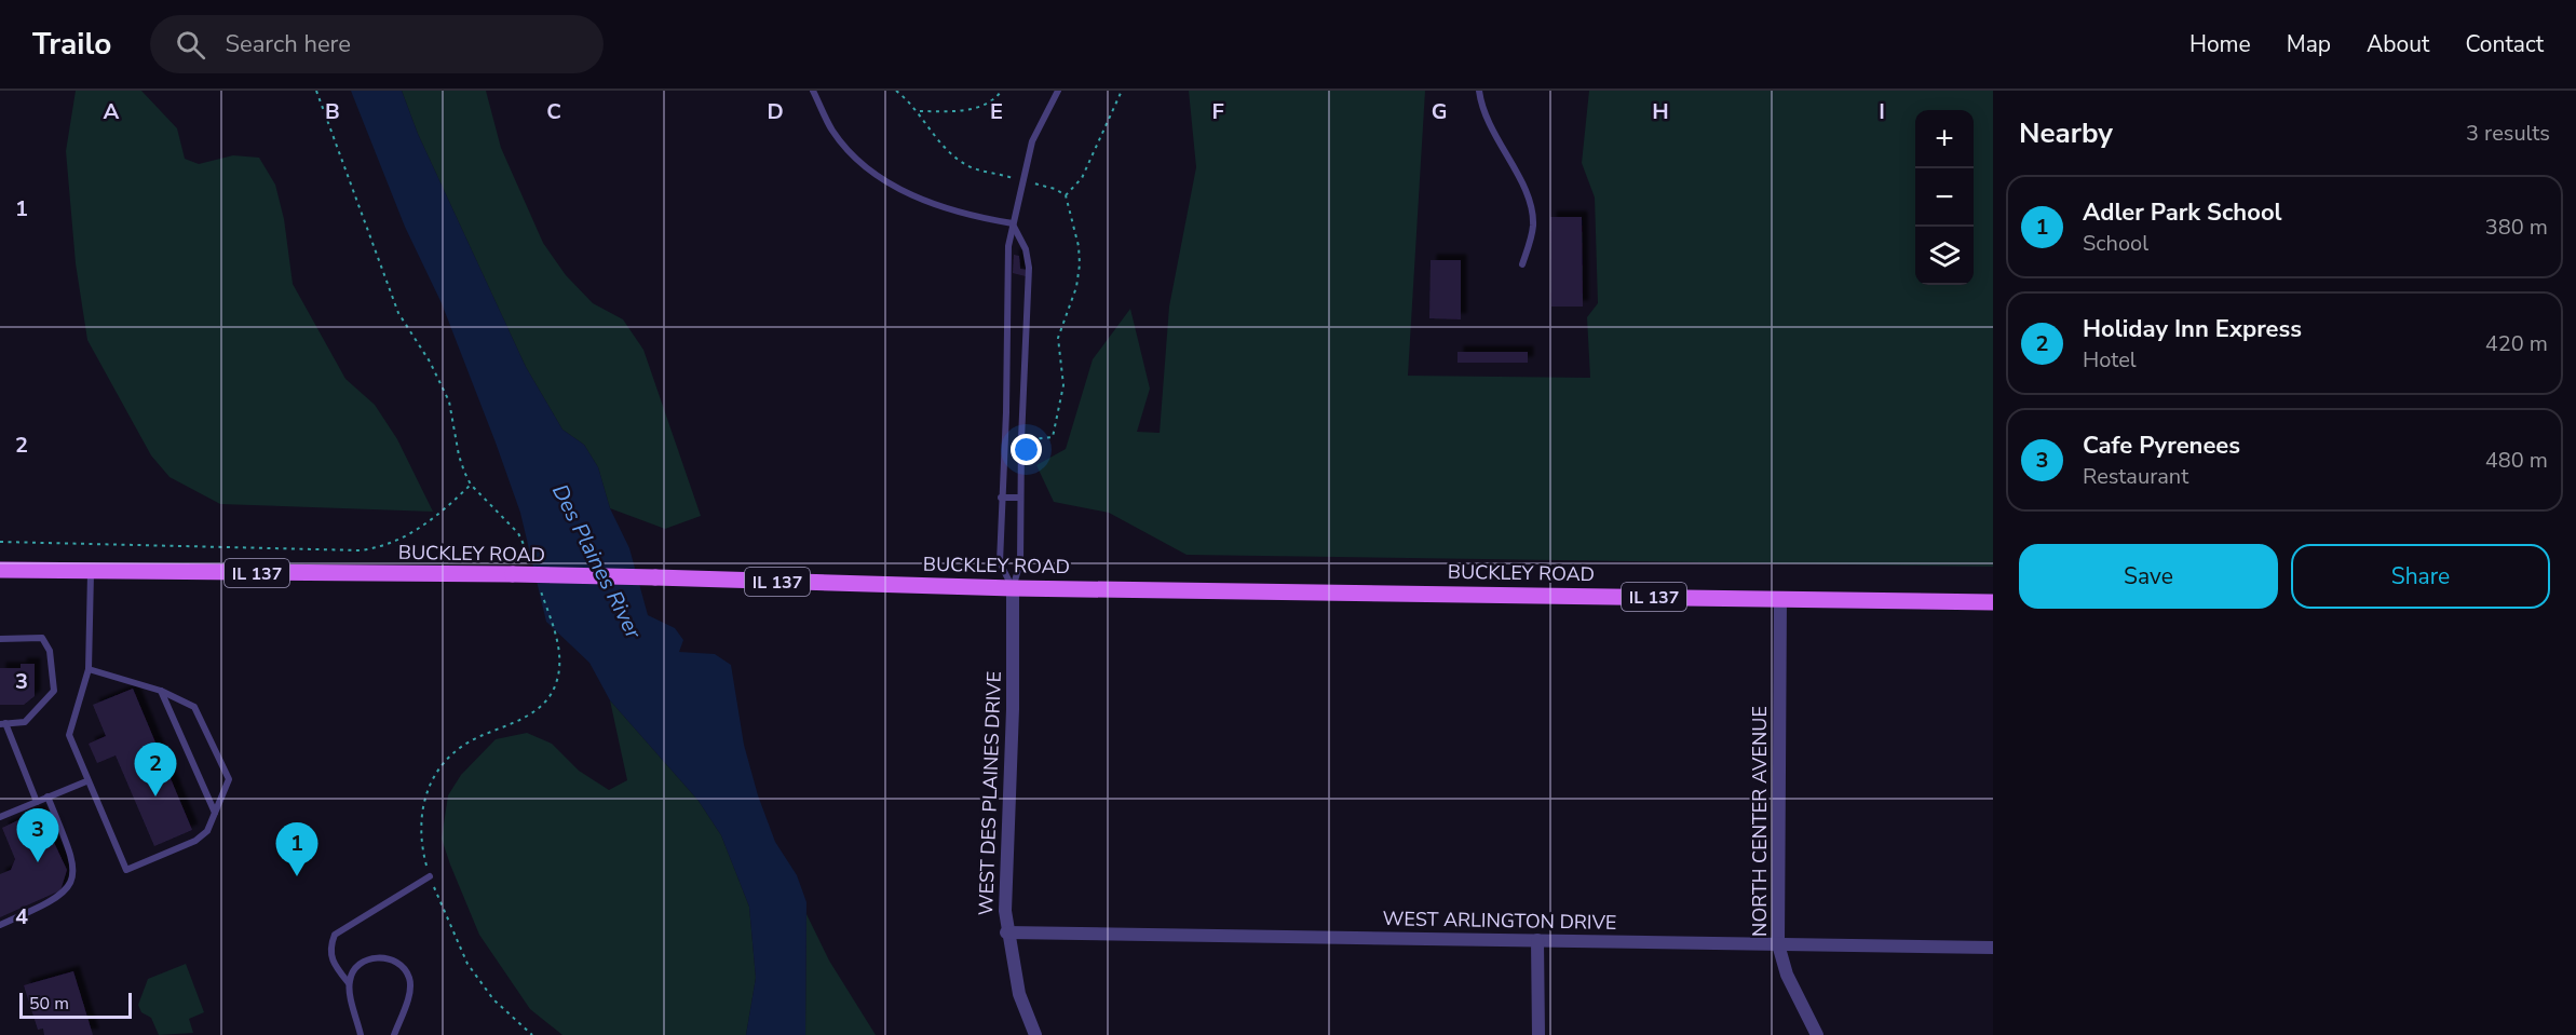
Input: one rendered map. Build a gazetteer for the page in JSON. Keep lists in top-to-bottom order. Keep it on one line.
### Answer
{"streets":{"main road":["BUCKLEY ROAD","IL 137"],"street":["WEST DES PLAINES DRIVE","NORTH CENTER AVENUE","WEST ARLINGTON DRIVE"]},"crossings":[["BUCKLEY ROAD","WEST DES PLAINES DRIVE"],["BUCKLEY ROAD","NORTH CENTER AVENUE"],["WEST DES PLAINES DRIVE","WEST ARLINGTON DRIVE"],["NORTH CENTER AVENUE","WEST ARLINGTON DRIVE"]],"water":["Des Plaines River"],"scale_bar":"50 m","page":{"header":"Trailo","search":"Search here","nav":["Home","Map","About","Contact"],"heading":["Nearby","3 results"],"map_buttons":["+","−"],"list":[{"mark":"1","name":"Adler Park School","note":"School","value":"380 m"},{"mark":"2","name":"Holiday Inn Express","note":"Hotel","value":"420 m"},{"mark":"3","name":"Cafe Pyrenees","note":"Restaurant","value":"480 m"}],"buttons":["Save","Share"],"pins":["2","3","1"],"scale":"50 m"},"grid":{"columns":["A","B","C","D","E","F","G","H","I"],"rows":["1","2","3","4"]}}
